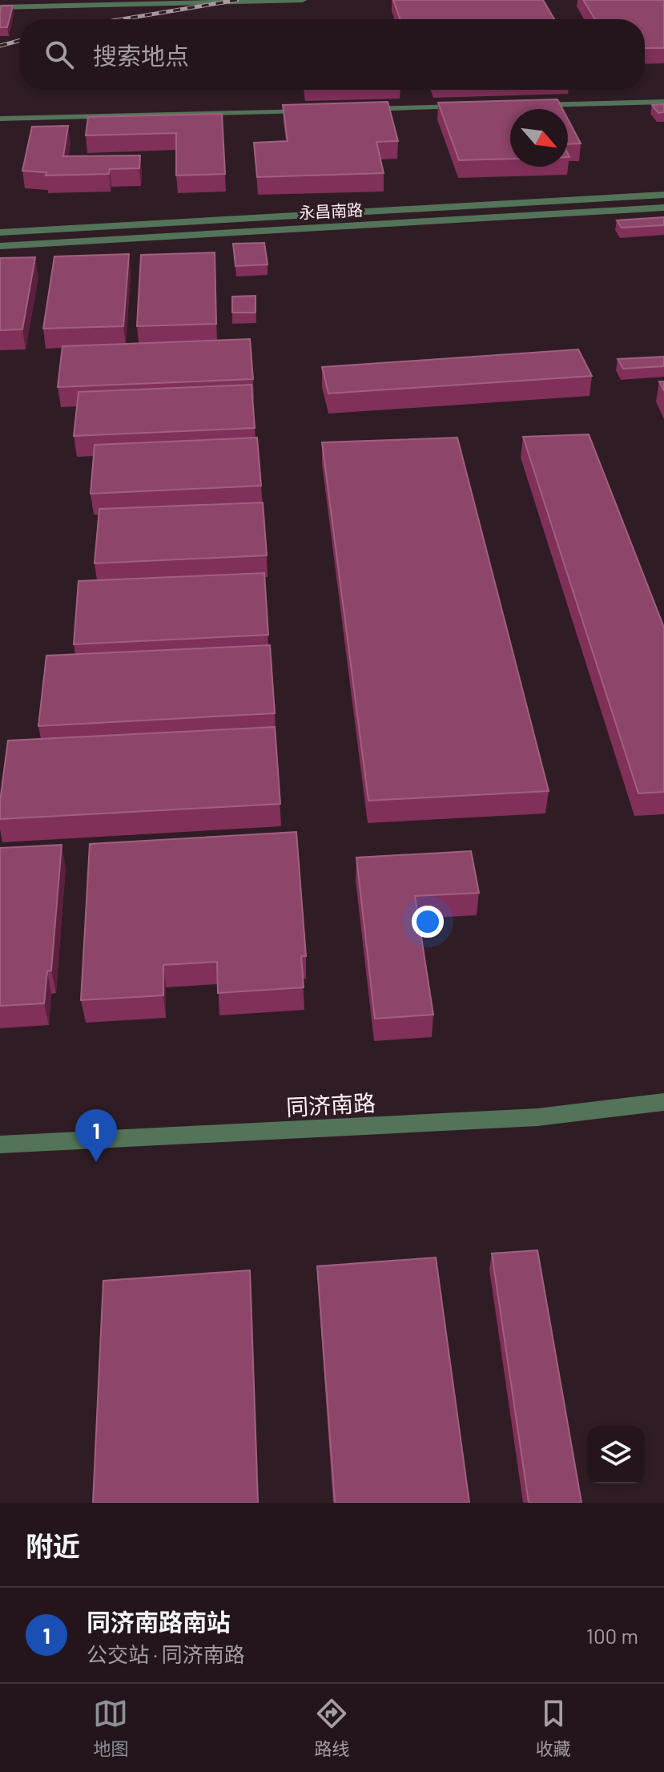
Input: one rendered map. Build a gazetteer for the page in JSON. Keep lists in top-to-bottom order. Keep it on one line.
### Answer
{"streets":{"street":["永昌南路","同济南路"]},"north":"bottom right","page":{"search":"搜索地点","pins":"1","heading":"附近","list":[{"mark":"1","name":"同济南路南站","note":"公交站 · 同济南路","value":"100 m"}],"nav":["地图","路线","收藏"]}}
